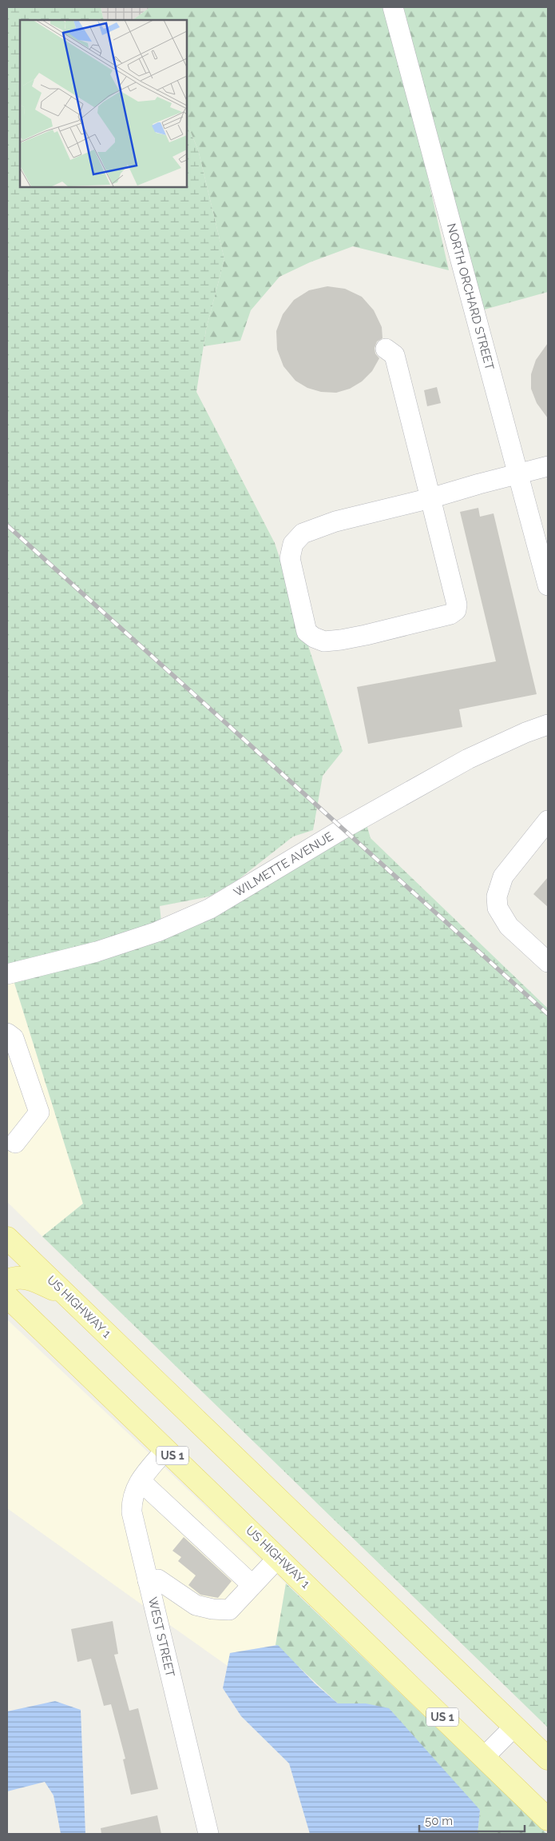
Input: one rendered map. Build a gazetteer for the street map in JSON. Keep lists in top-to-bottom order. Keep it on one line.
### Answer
{"streets":{"main road":["US HIGHWAY 1","US 1"],"street":["NORTH ORCHARD STREET","WILMETTE AVENUE","WEST STREET"]},"crossings":[["US HIGHWAY 1","WEST STREET"]],"scale_bar":"50 m"}
